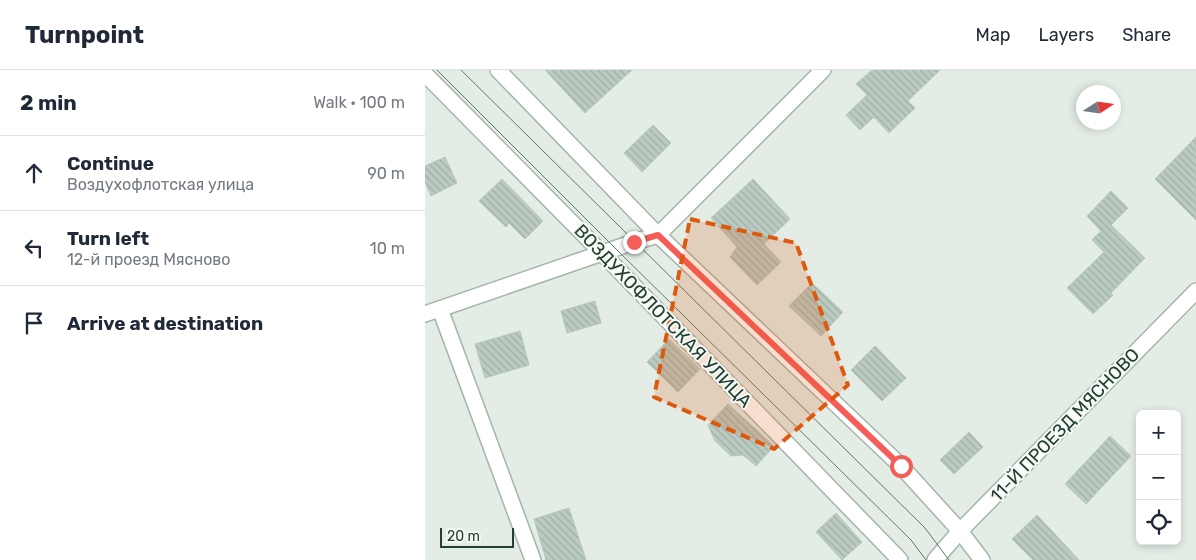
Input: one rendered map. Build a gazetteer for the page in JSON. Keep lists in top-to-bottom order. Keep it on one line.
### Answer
{"streets":{"street":["ВОЗДУХОФЛОТСКАЯ УЛИЦА","11-Й ПРОЕЗД МЯСНОВО"]},"scale_bar":"20 m","north":"right","page":{"header":"Turnpoint","nav":["Map","Layers","Share"],"heading":["2 min","Walk · 100 m"],"list":[["Continue","Воздухофлотская улица","90 m"],["Turn left","12-й проезд Мясново","10 m"],"Arrive at destination"],"map_buttons":["+","−"],"scale":"20 m"}}
